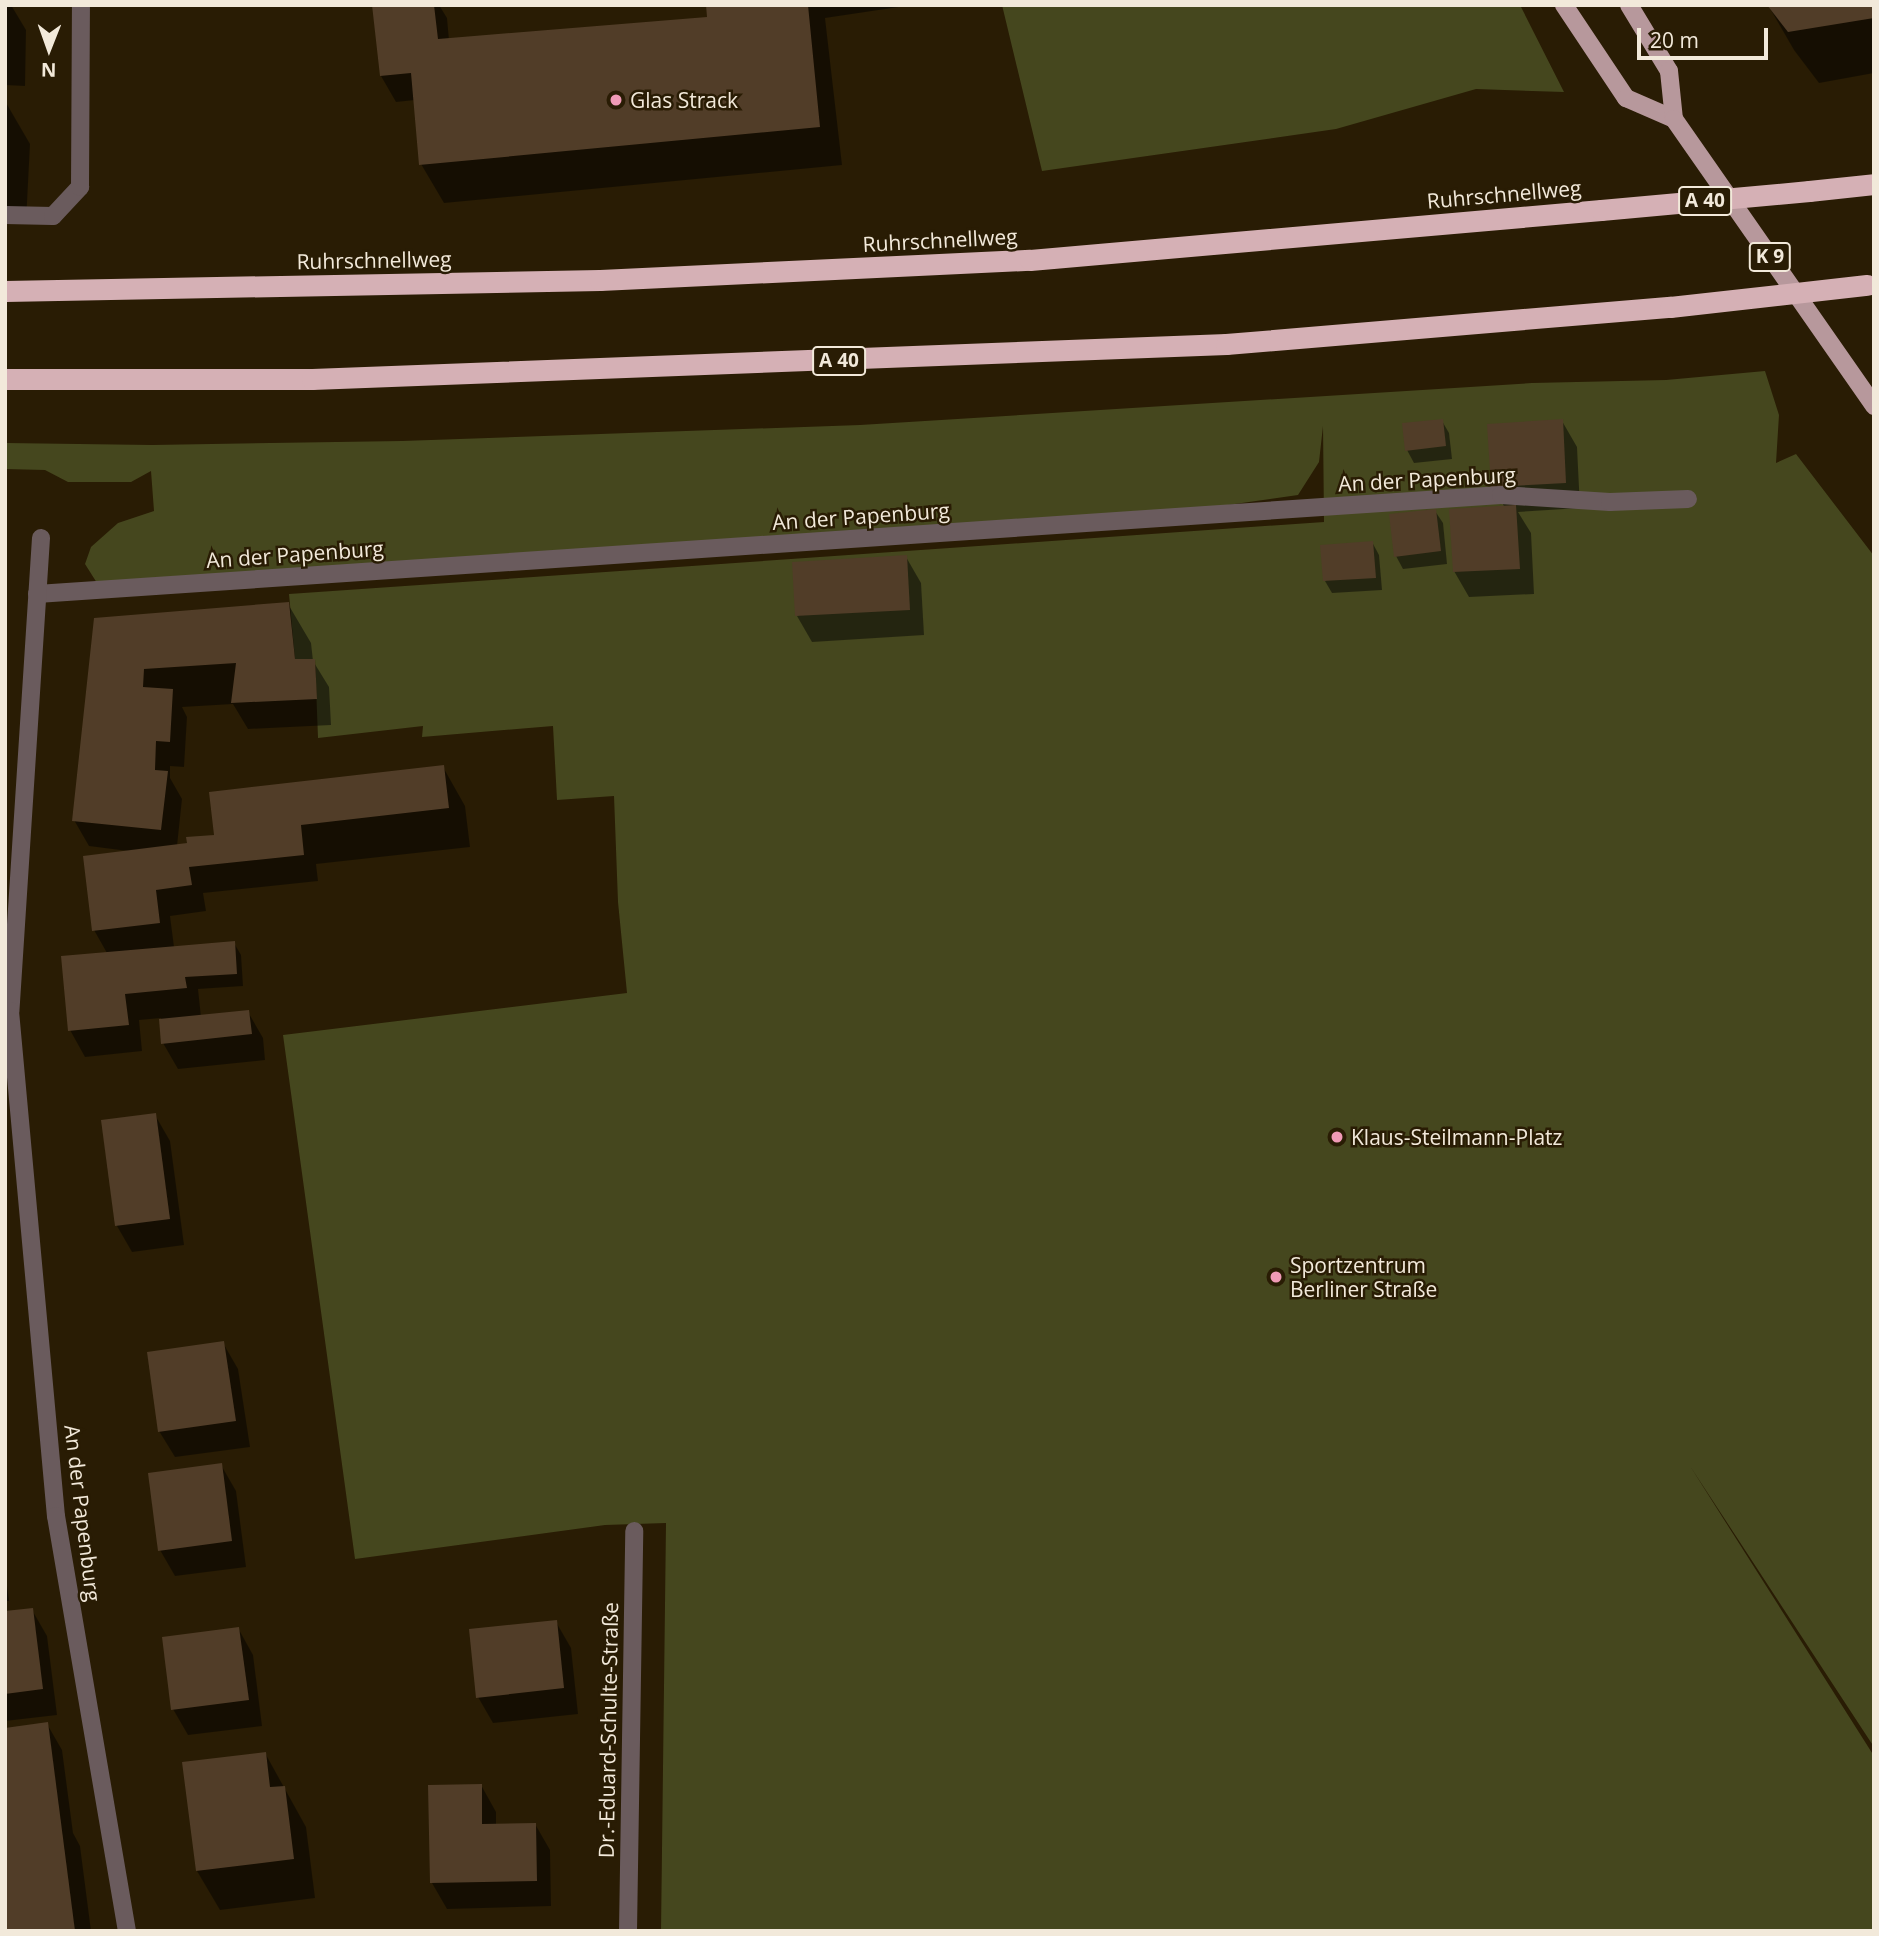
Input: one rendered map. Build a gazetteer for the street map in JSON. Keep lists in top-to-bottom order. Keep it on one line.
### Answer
{"streets":{"highway":["Ruhrschnellweg","A 40"],"main road":["K 9"],"street":["An der Papenburg","Dr.-Eduard-Schulte-Straße"]},"places":["Glas Strack","Klaus-Steilmann-Platz","Sportzentrum Berliner Straße"],"scale_bar":"20 m","north":"bottom"}
